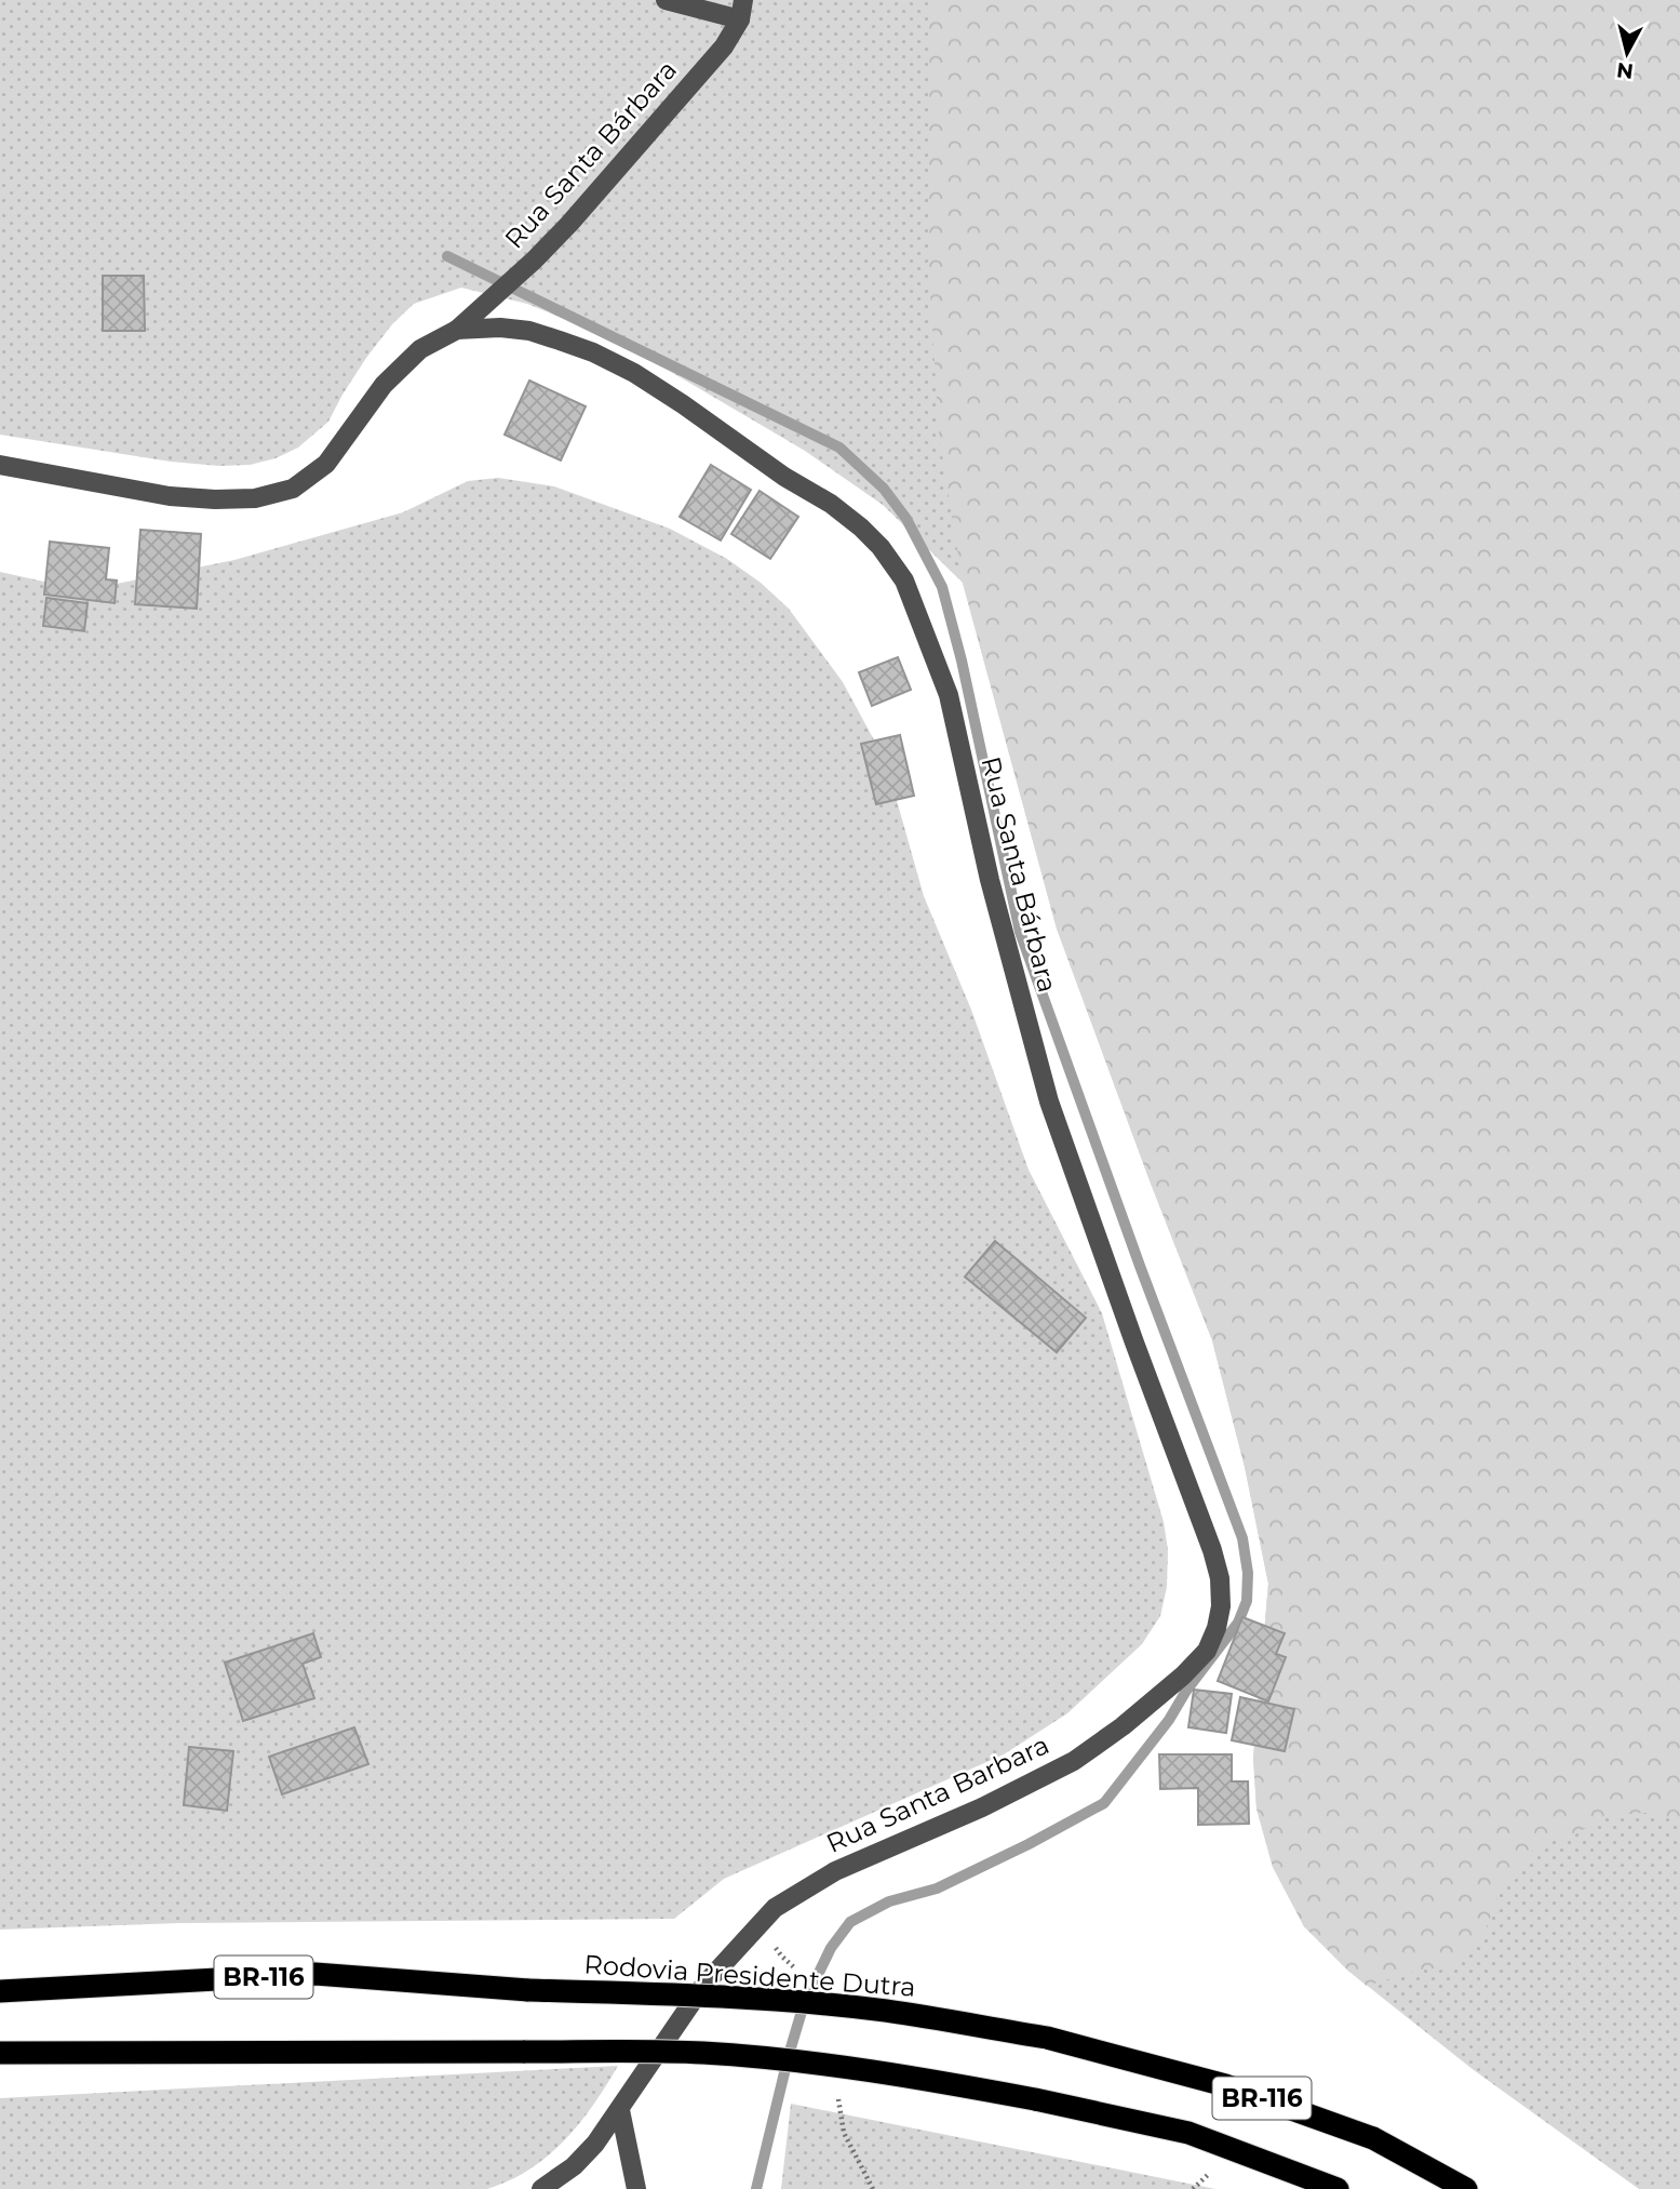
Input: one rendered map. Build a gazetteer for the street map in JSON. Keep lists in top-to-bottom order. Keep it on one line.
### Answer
{"streets":{"highway":["Rodovia Presidente Dutra","BR-116"],"street":["Rua Santa Bárbara","Rua Santa Barbara"]},"crossings":[["Rua Santa Bárbara","Rua Santa Barbara"]],"north":"bottom"}
